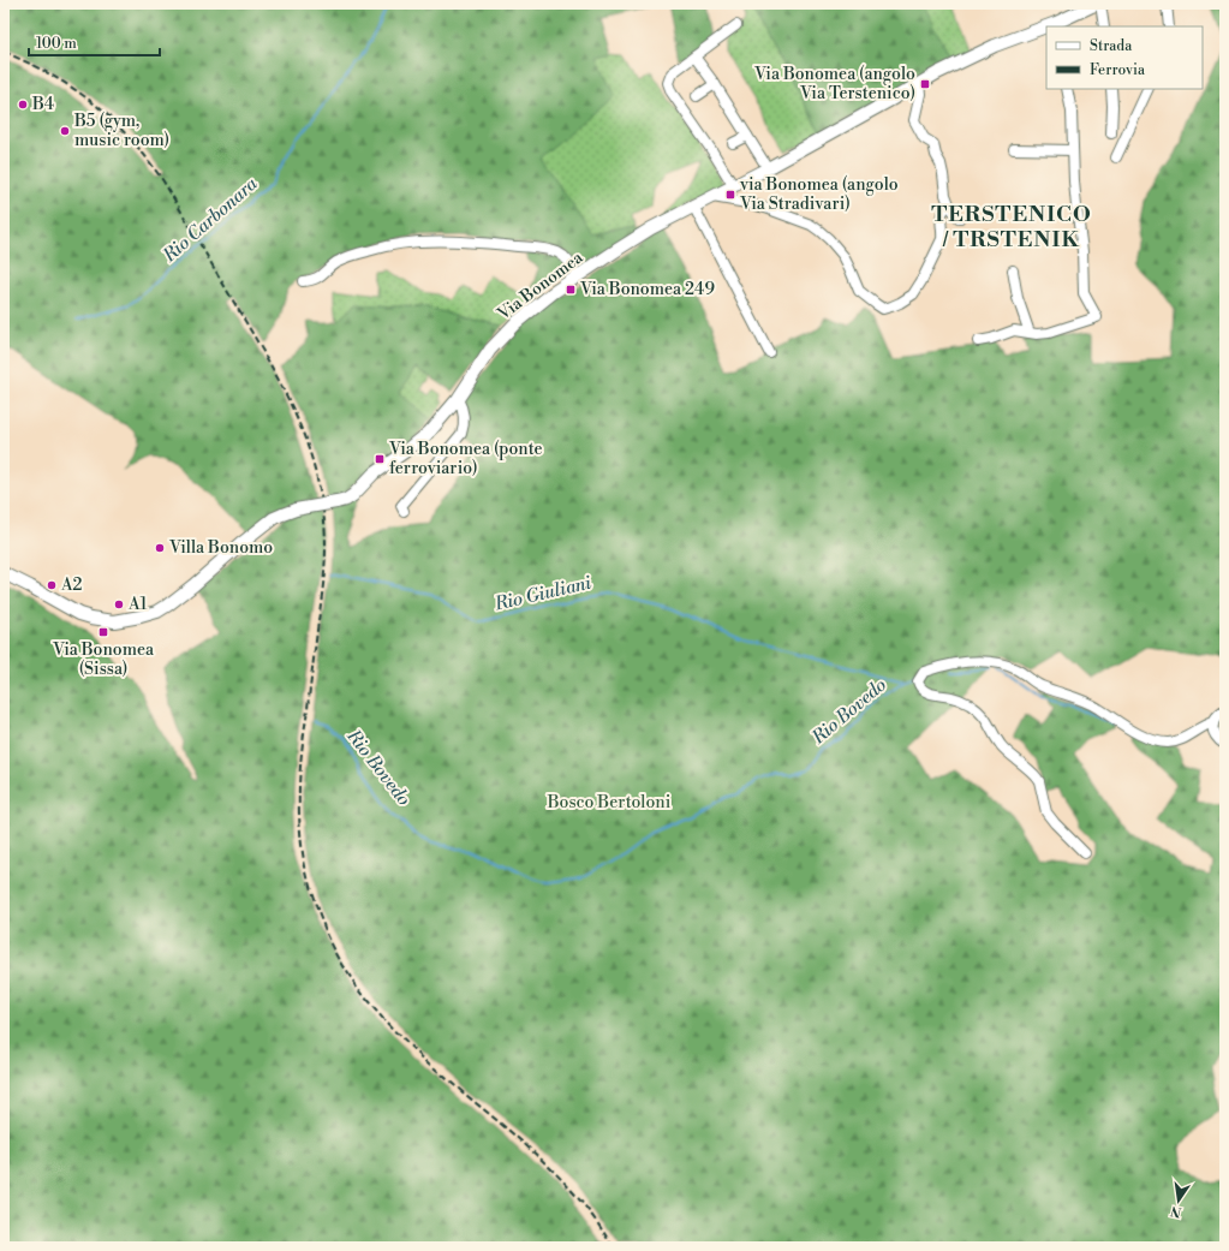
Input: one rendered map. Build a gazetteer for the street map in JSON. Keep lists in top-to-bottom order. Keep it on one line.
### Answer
{"streets":{"street":["Via Bonomea"]},"districts":["TERSTENICO / TRSTENIK"],"water":["Rio Carbonara","Rio Giuliani","Rio Bovedo"],"parks":["Bosco Bertoloni"],"places":{"transit":["Via Bonomea (angolo Via Terstenico)","via Bonomea (angolo Via Stradivari)","Via Bonomea 249","Via Bonomea (ponte ferroviario)","Via Bonomea (Sissa)"],"other":["B4","B5 (gym, music room)","Villa Bonomo","A2","A1"]},"legend":["Strada","Ferrovia"],"scale_bar":"100 m","north":"bottom"}
